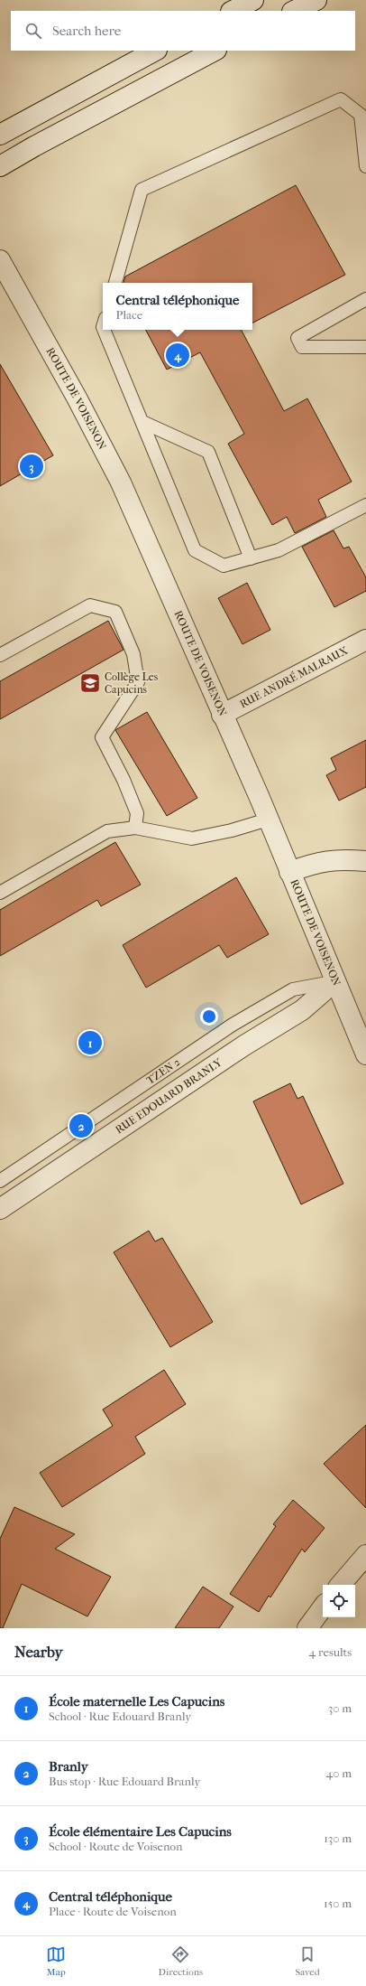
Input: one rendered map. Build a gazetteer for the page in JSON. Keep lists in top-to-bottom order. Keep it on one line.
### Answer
{"streets":{"street":["ROUTE DE VOISENON","RUE ANDRÉ MALRAUX","RUE EDOUARD BRANLY"],"lane":["TZEN 2"]},"crossings":[["ROUTE DE VOISENON","RUE ANDRÉ MALRAUX"],["ROUTE DE VOISENON","TZEN 2"],["ROUTE DE VOISENON","RUE EDOUARD BRANLY"],["TZEN 2","RUE EDOUARD BRANLY"]],"places":{"school or university":["Collège Les Capucins"]},"page":{"search":"Search here","popup":["Central téléphonique","Place"],"pins":["4","3","1","2"],"heading":["Nearby","4 results"],"list":[{"mark":"1","name":"École maternelle Les Capucins","note":"School · Rue Edouard Branly","value":"30 m"},{"mark":"2","name":"Branly","note":"Bus stop · Rue Edouard Branly","value":"40 m"},{"mark":"3","name":"École élémentaire Les Capucins","note":"School · Route de Voisenon","value":"130 m"},{"mark":"4","name":"Central téléphonique","note":"Place · Route de Voisenon","value":"150 m"}],"nav":["Map","Directions","Saved"]}}
